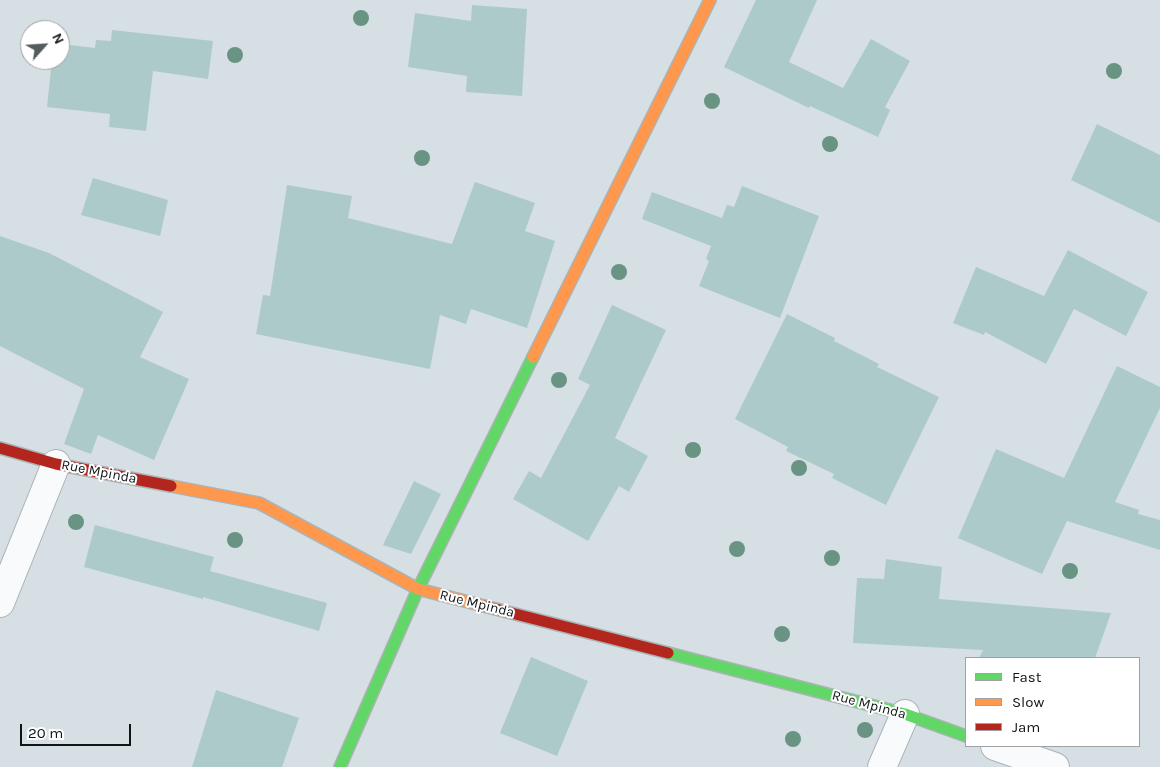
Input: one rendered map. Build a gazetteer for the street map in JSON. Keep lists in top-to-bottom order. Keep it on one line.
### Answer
{"streets":{"street":["Rue Mpinda"]},"legend":["Fast","Slow","Jam"],"scale_bar":"20 m","north":"top right"}
